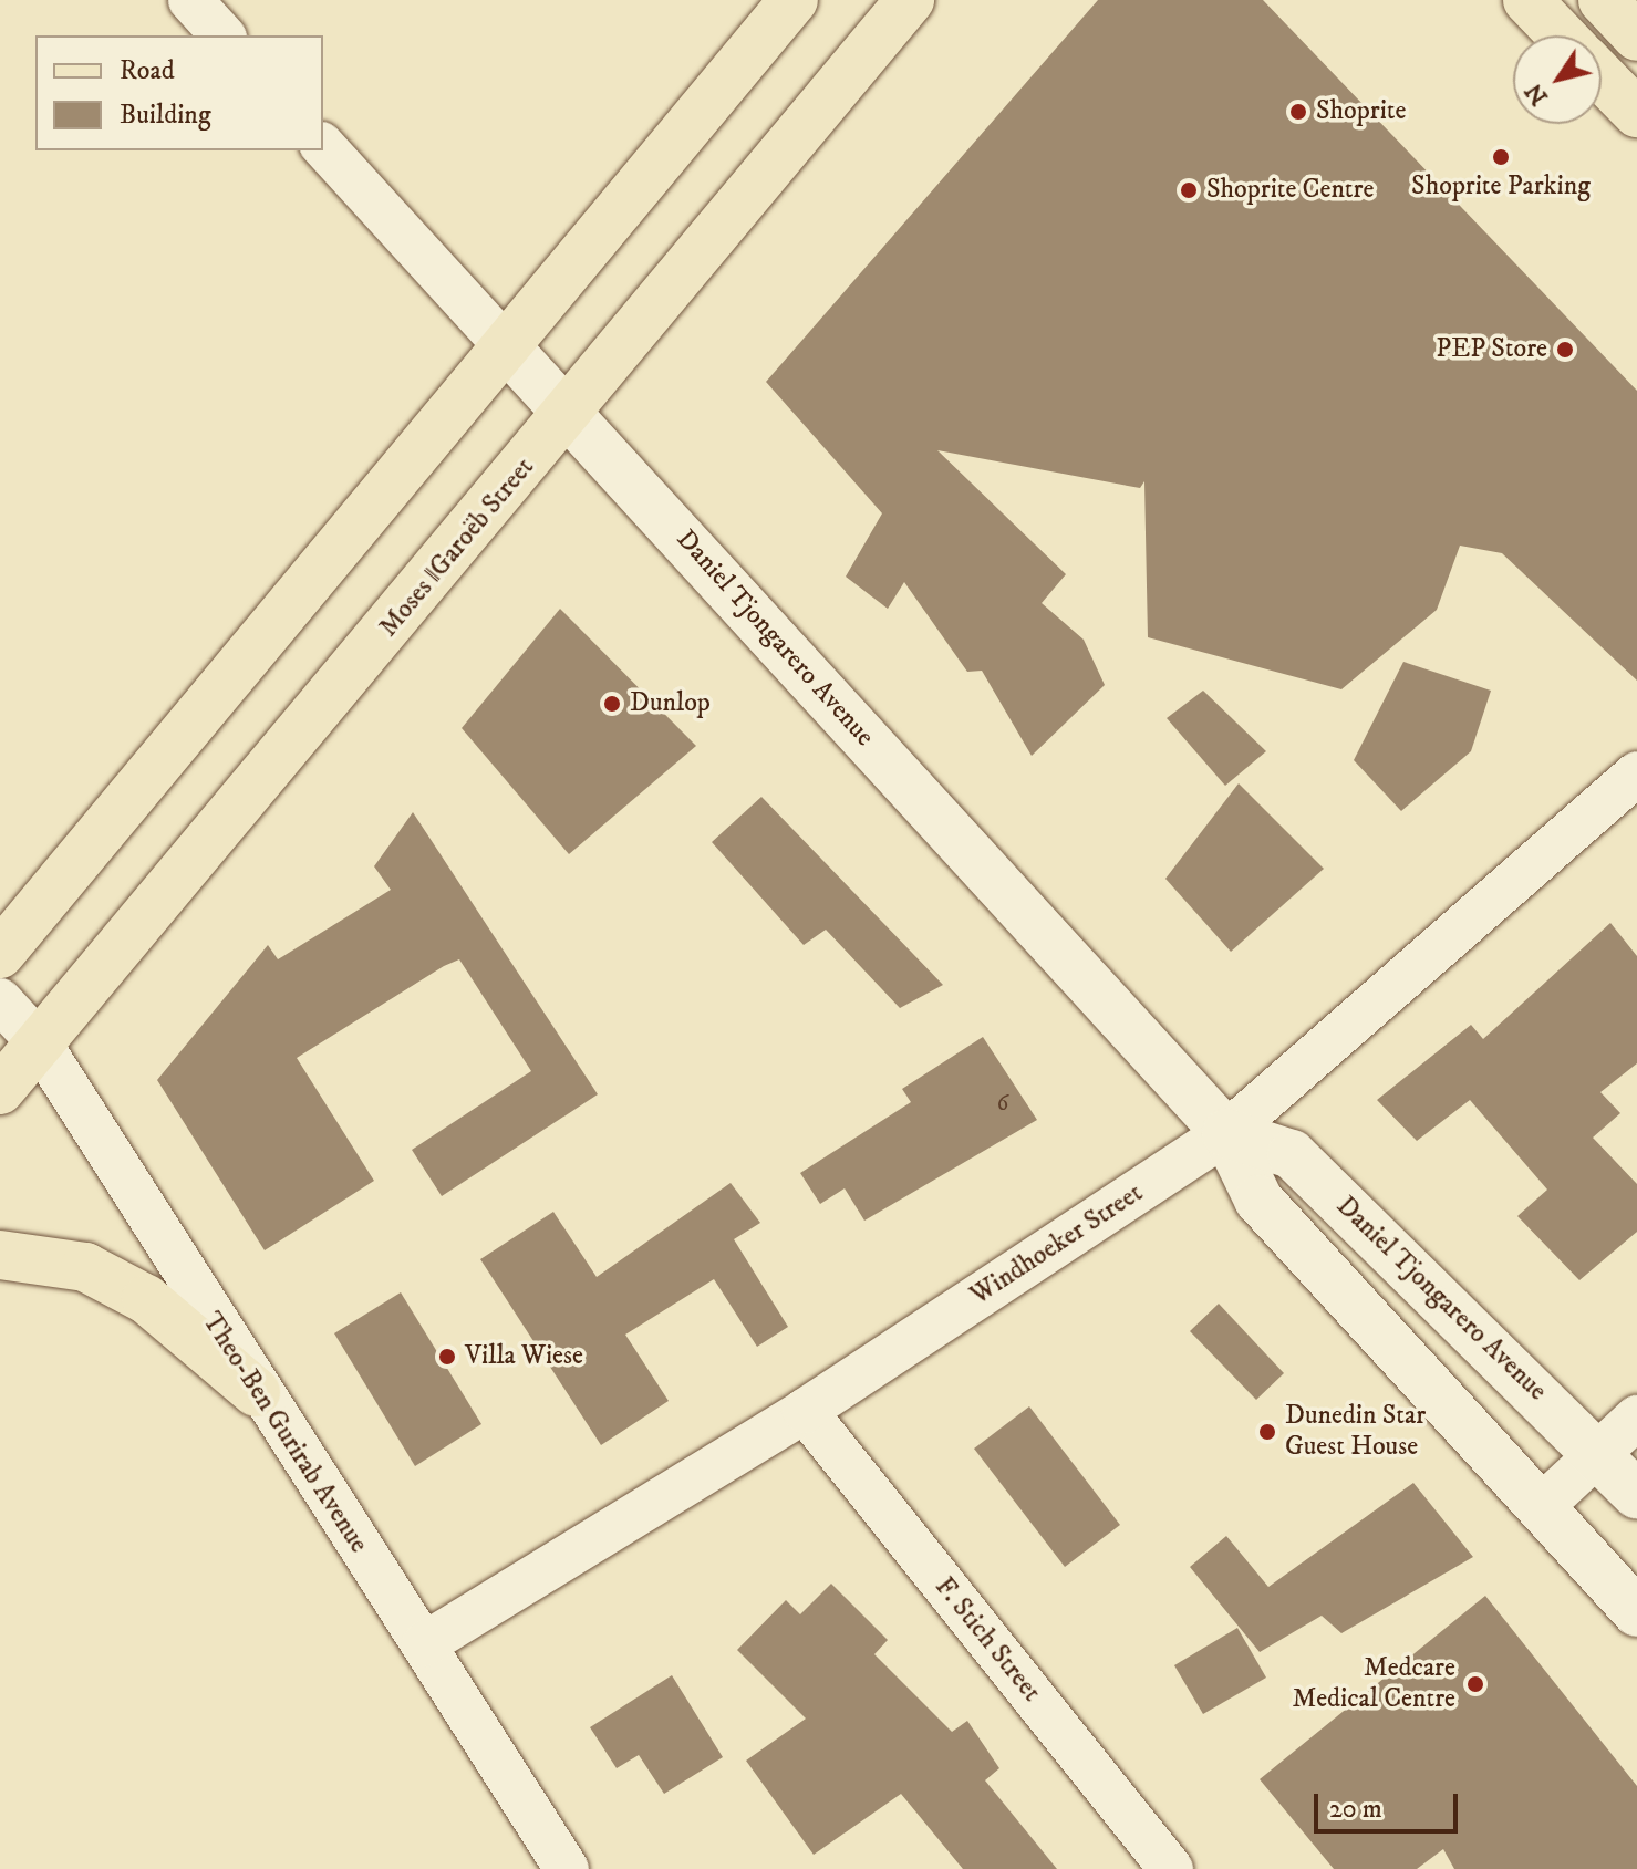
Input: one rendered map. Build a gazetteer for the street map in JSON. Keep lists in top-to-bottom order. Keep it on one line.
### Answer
{"streets":{"main road":["Moses ǁGaroëb Street"],"street":["Daniel Tjongarero Avenue","Windhoeker Street","Theo-Ben Gurirab Avenue","F. Stich Street"]},"crossings":[["Moses ǁGaroëb Street","Daniel Tjongarero Avenue"],["Moses ǁGaroëb Street","Theo-Ben Gurirab Avenue"],["Daniel Tjongarero Avenue","Windhoeker Street"],["Windhoeker Street","Theo-Ben Gurirab Avenue"],["Windhoeker Street","F. Stich Street"]],"places":["Shoprite","Shoprite Parking","Shoprite Centre","PEP Store","Dunlop","Villa Wiese","Dunedin Star Guest House","Medcare Medical Centre"],"house_numbers":["6"],"legend":["Road","Building"],"scale_bar":"20 m","north":"bottom left"}
